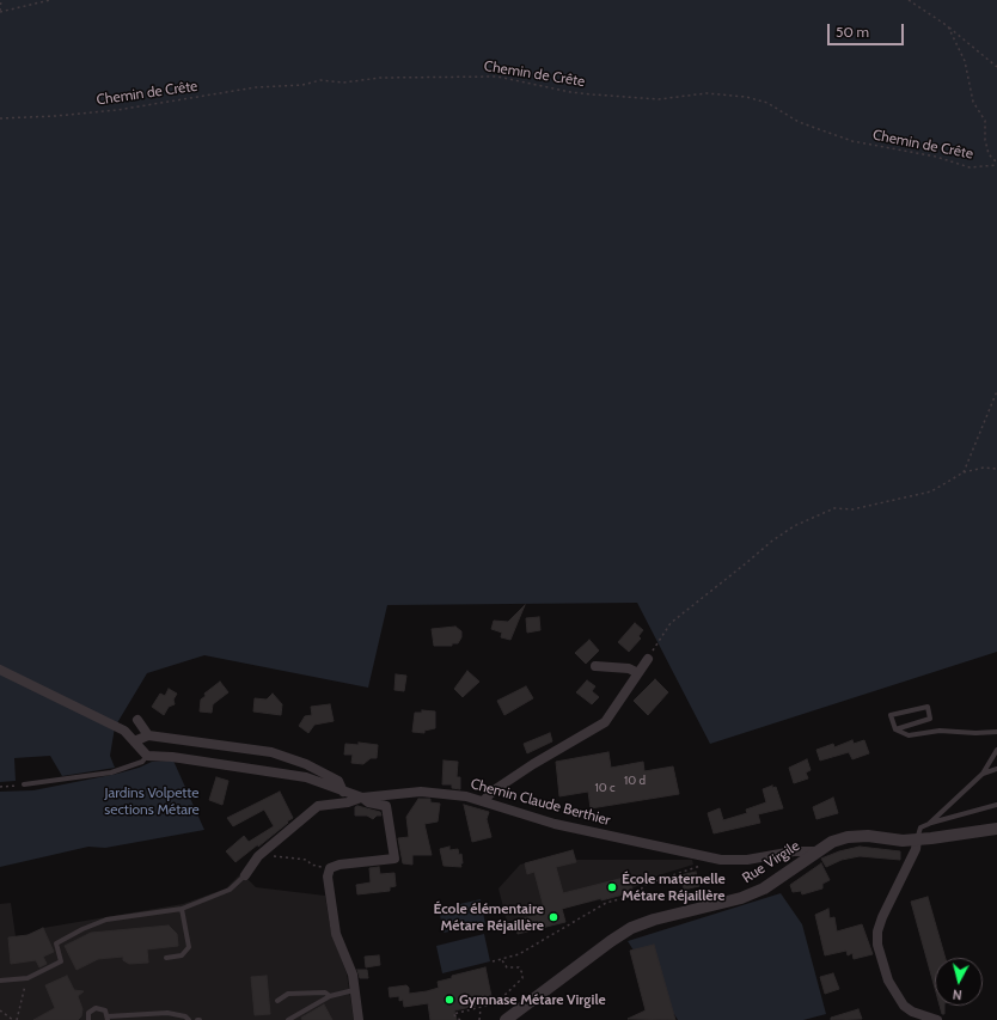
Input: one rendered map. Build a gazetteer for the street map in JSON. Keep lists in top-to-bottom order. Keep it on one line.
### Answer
{"streets":{"street":["Chemin Claude Berthier","Rue Virgile"],"path":["Chemin de Crête"]},"crossings":[["Chemin Claude Berthier","Rue Virgile"]],"parks":["Jardins Volpette sections Métare"],"places":["École maternelle Métare Réjaillère","École élémentaire Métare Réjaillère","Gymnase Métare Virgile"],"house_numbers":["10 d","10 c"],"scale_bar":"50 m","north":"bottom"}
